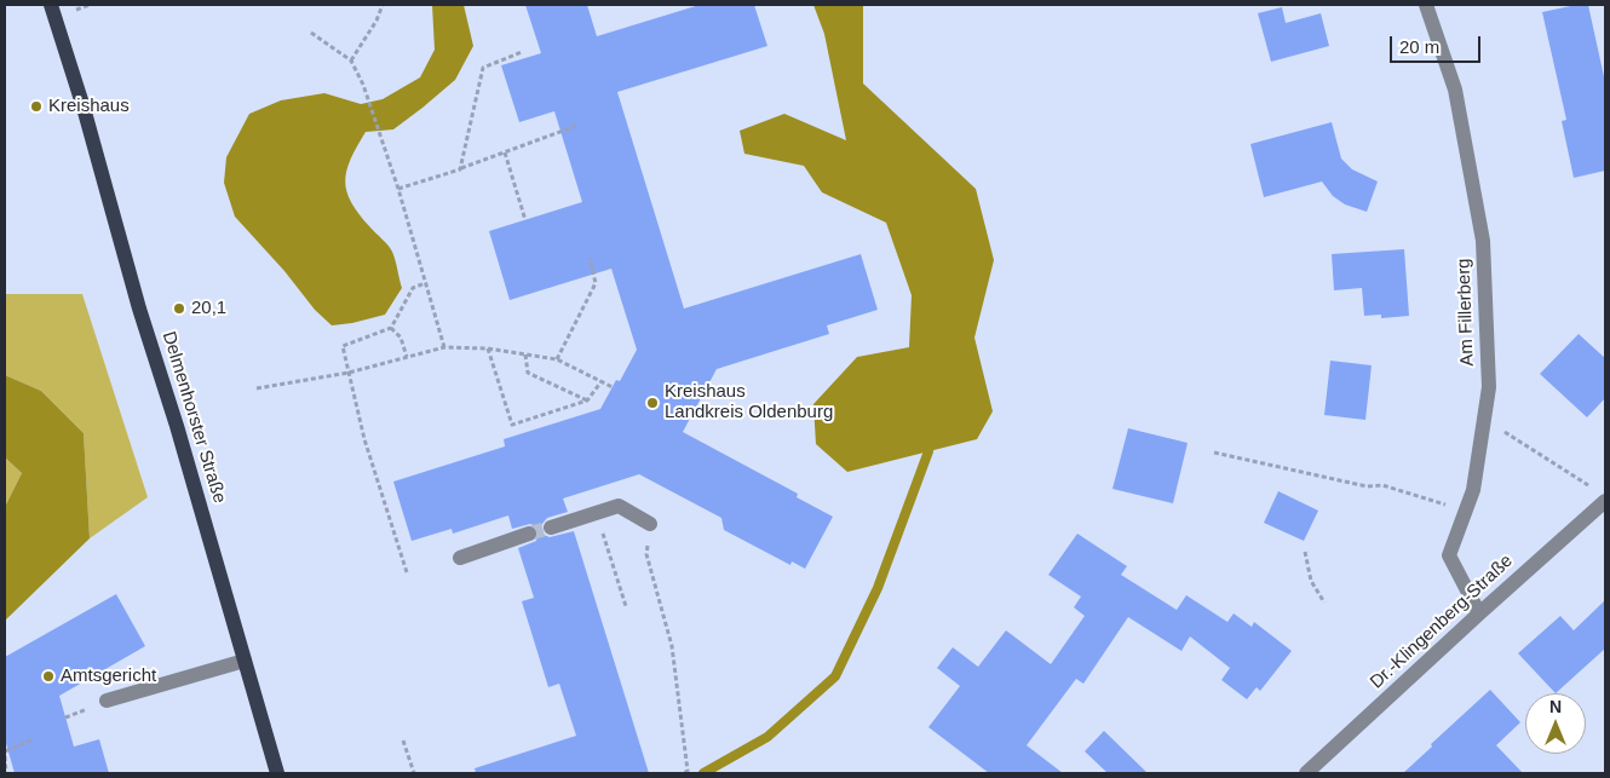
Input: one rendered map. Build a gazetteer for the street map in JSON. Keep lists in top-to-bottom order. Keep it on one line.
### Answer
{"streets":{"main road":["Delmenhorster Straße"],"street":["Am Fillerberg","Dr.-Klingenberg-Straße"]},"crossings":[["Am Fillerberg","Dr.-Klingenberg-Straße"]],"places":["Kreishaus","20,1","Kreishaus Landkreis Oldenburg","Amtsgericht"],"scale_bar":"20 m","north":"top"}
